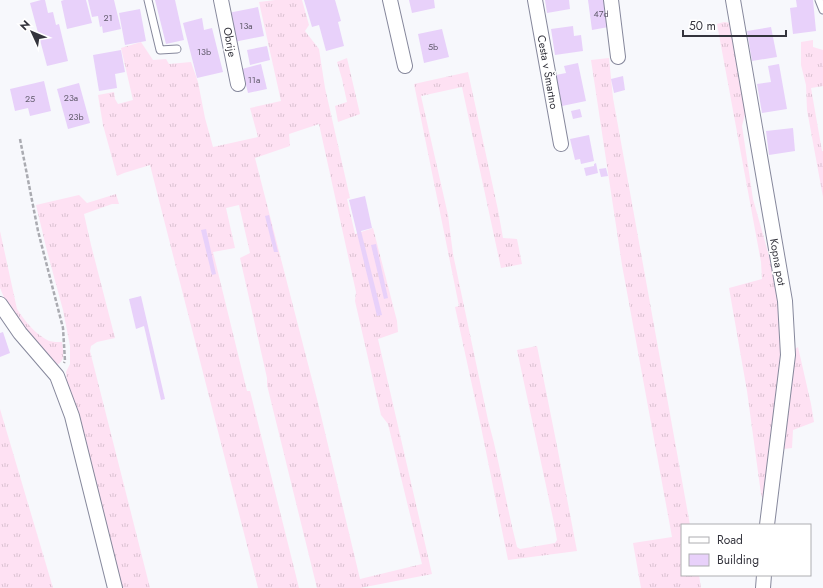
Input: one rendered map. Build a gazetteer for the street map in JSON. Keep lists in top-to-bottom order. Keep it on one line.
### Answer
{"streets":{"street":["Obrije","Cesta v Šmartno","Kopna pot"]},"house_numbers":["47d","21","13a","5b","13b","11a","23a","25","23b"],"legend":["Road","Building"],"scale_bar":"50 m","north":"top left"}
